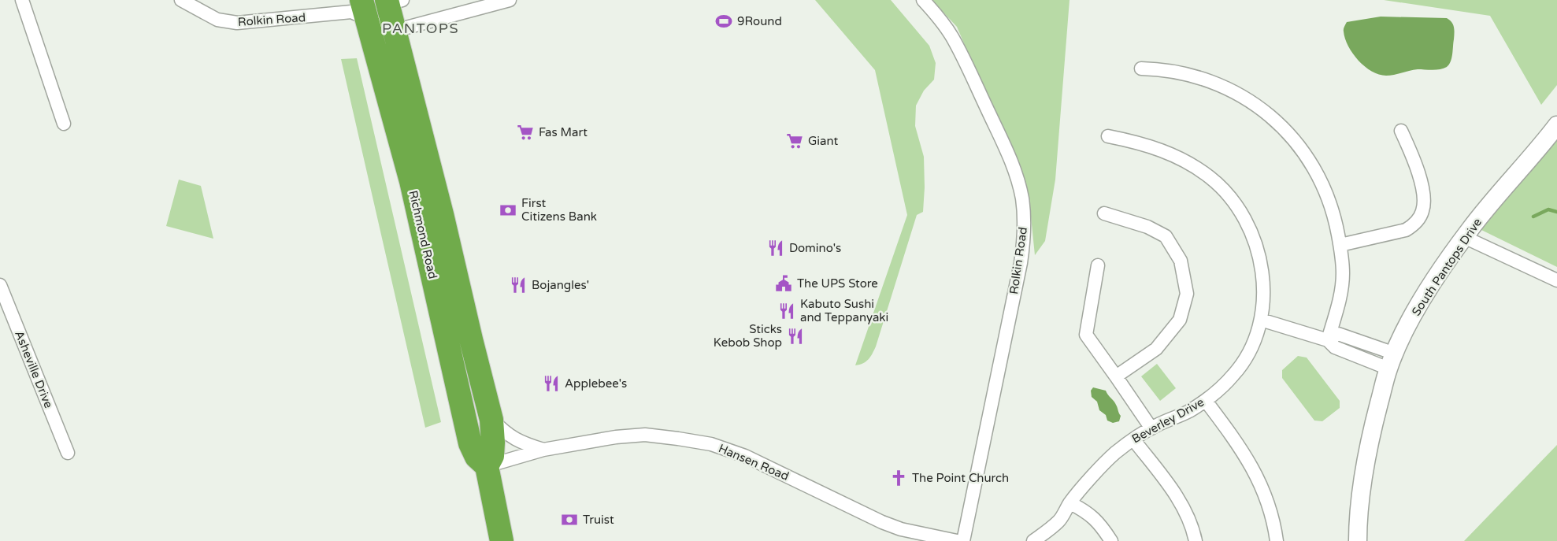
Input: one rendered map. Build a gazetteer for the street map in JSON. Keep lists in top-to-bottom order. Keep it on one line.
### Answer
{"streets":{"highway":["Richmond Road"],"street":["Rolkin Road","South Pantops Drive","Asheville Drive","Beverley Drive","Hansen Road"]},"crossings":[["Rolkin Road","Richmond Road"],["Richmond Road","Hansen Road"]],"districts":["PANTOPS"],"places":{"sports":["9Round"],"supermarket":["Fas Mart","Giant"],"bank":["First Citizens Bank","Truist"],"restaurant":["Domino's","Bojangles'","Kabuto Sushi and Teppanyaki","Sticks Kebob Shop","Applebee's"],"public building":["The UPS Store"],"church":["The Point Church"]}}
